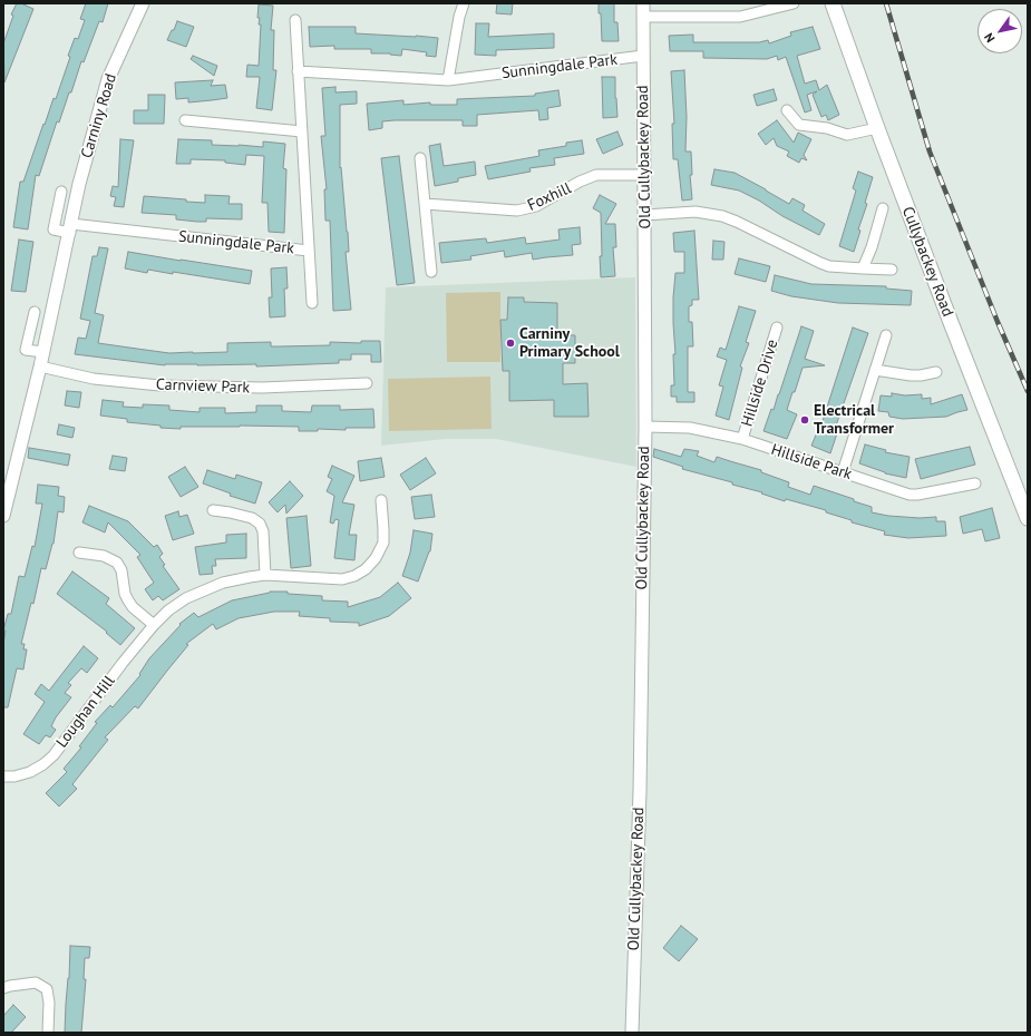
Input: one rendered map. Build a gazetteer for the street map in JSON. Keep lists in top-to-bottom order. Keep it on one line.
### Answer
{"streets":{"main road":["Cullybackey Road"],"street":["Sunningdale Park","Carniny Road","Old Cullybackey Road","Foxhill","Hillside Drive","Carnview Park","Hillside Park","Loughan Hill"]},"crossings":[["Sunningdale Park","Carniny Road"],["Sunningdale Park","Old Cullybackey Road"],["Carniny Road","Carnview Park"],["Old Cullybackey Road","Foxhill"],["Old Cullybackey Road","Hillside Park"],["Hillside Drive","Hillside Park"]],"places":["Carniny Primary School","Electrical Transformer"],"north":"bottom left"}
